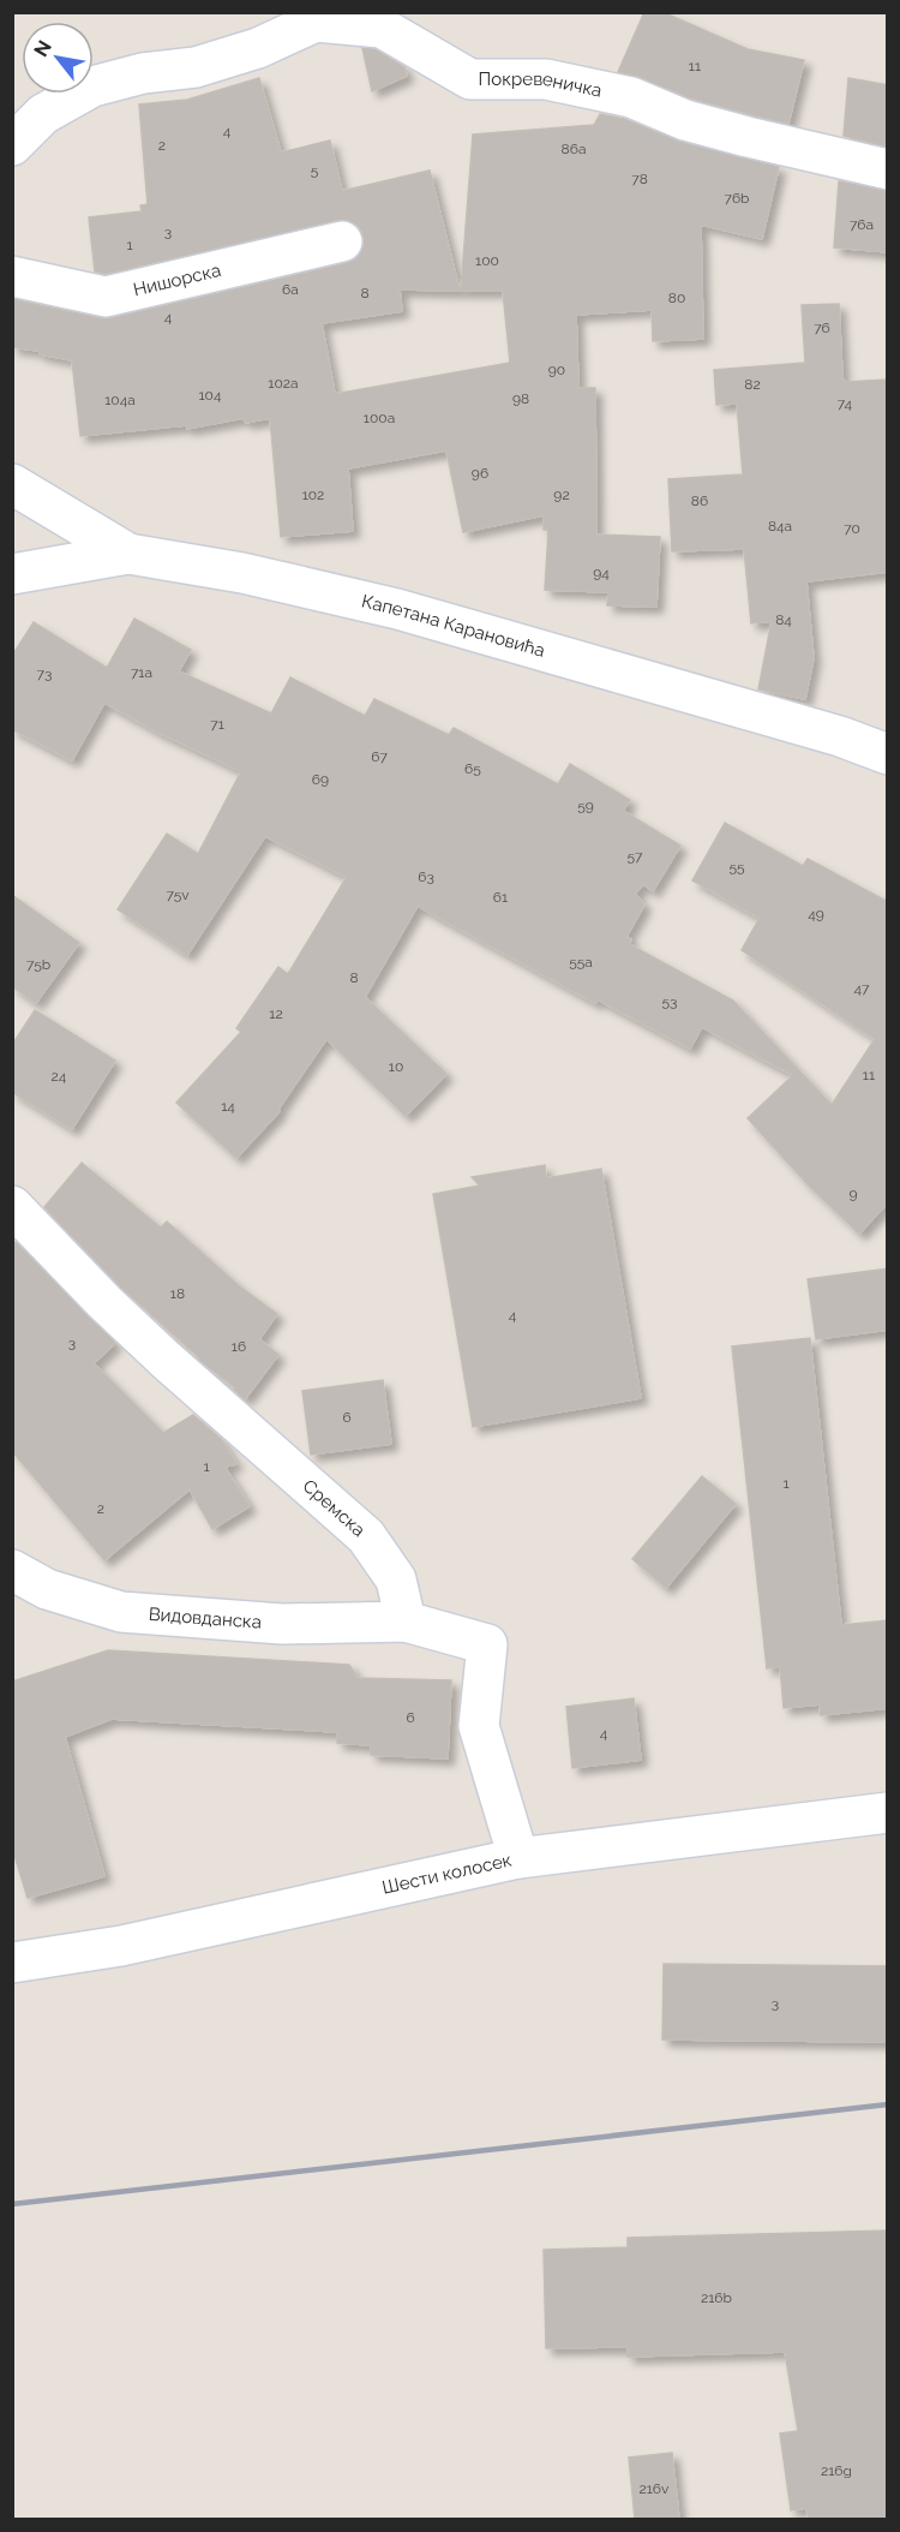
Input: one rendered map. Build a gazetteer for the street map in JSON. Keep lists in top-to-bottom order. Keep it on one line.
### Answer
{"streets":{"street":["Покревеничка","Нишорска","Капетана Карановића","Сремска","Видовданска","Шести колосек"]},"crossings":[["Сремска","Видовданска"]],"house_numbers":["11","4","2","86a","5","78","76b","76a","3","1","100","6a","8","80","4","76","90","102a","82","104","98","104a","74","100a","96","102","92","86","84a","70","94","84","71a","73","71","67","65","69","59","57","55","63","75v","61","49","55a","75b","8","47","53","12","10","11","24","14","9","18","4","3","16","6","1","1","2","6","4","3","216b","216g","216v"],"north":"top left"}
